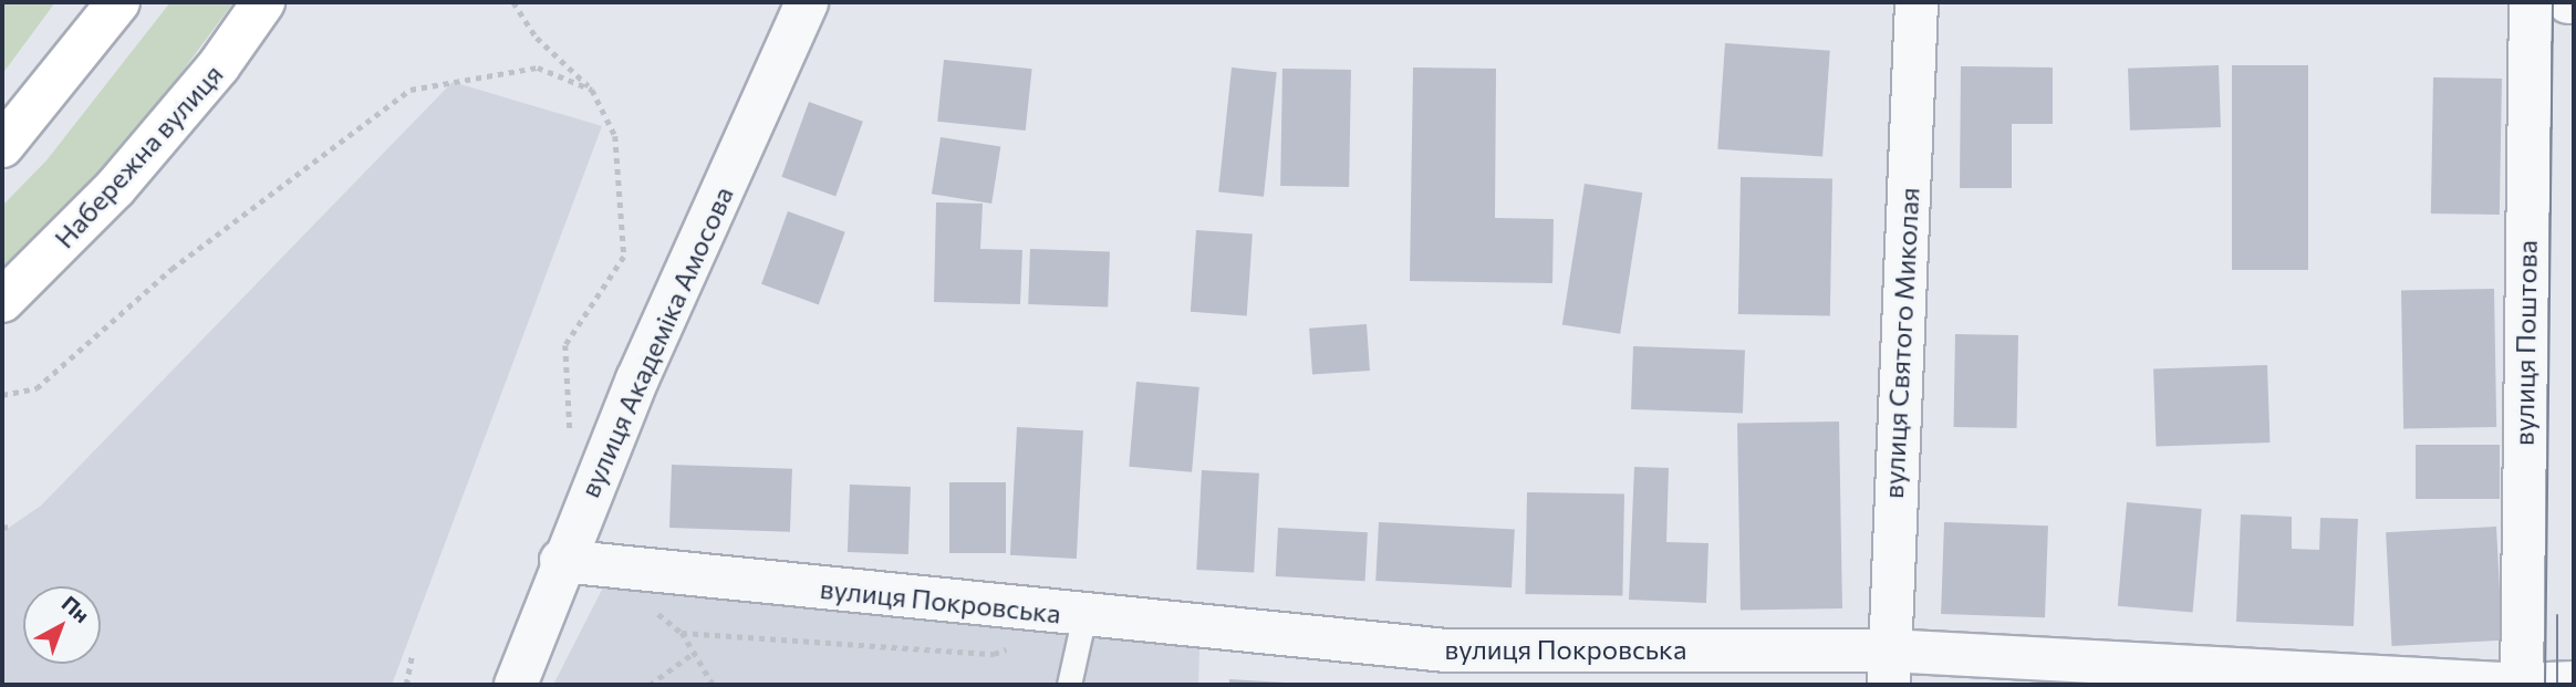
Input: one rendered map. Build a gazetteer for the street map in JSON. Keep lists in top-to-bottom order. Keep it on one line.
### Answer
{"streets":{"main road":["Набережна вулиця"],"street":["вулиця Академіка Амосова","вулиця Святого Миколая","вулиця Поштова","вулиця Покровська"]},"crossings":[["вулиця Академіка Амосова","вулиця Покровська"],["вулиця Святого Миколая","вулиця Покровська"],["вулиця Поштова","вулиця Покровська"]],"north":"top right"}
